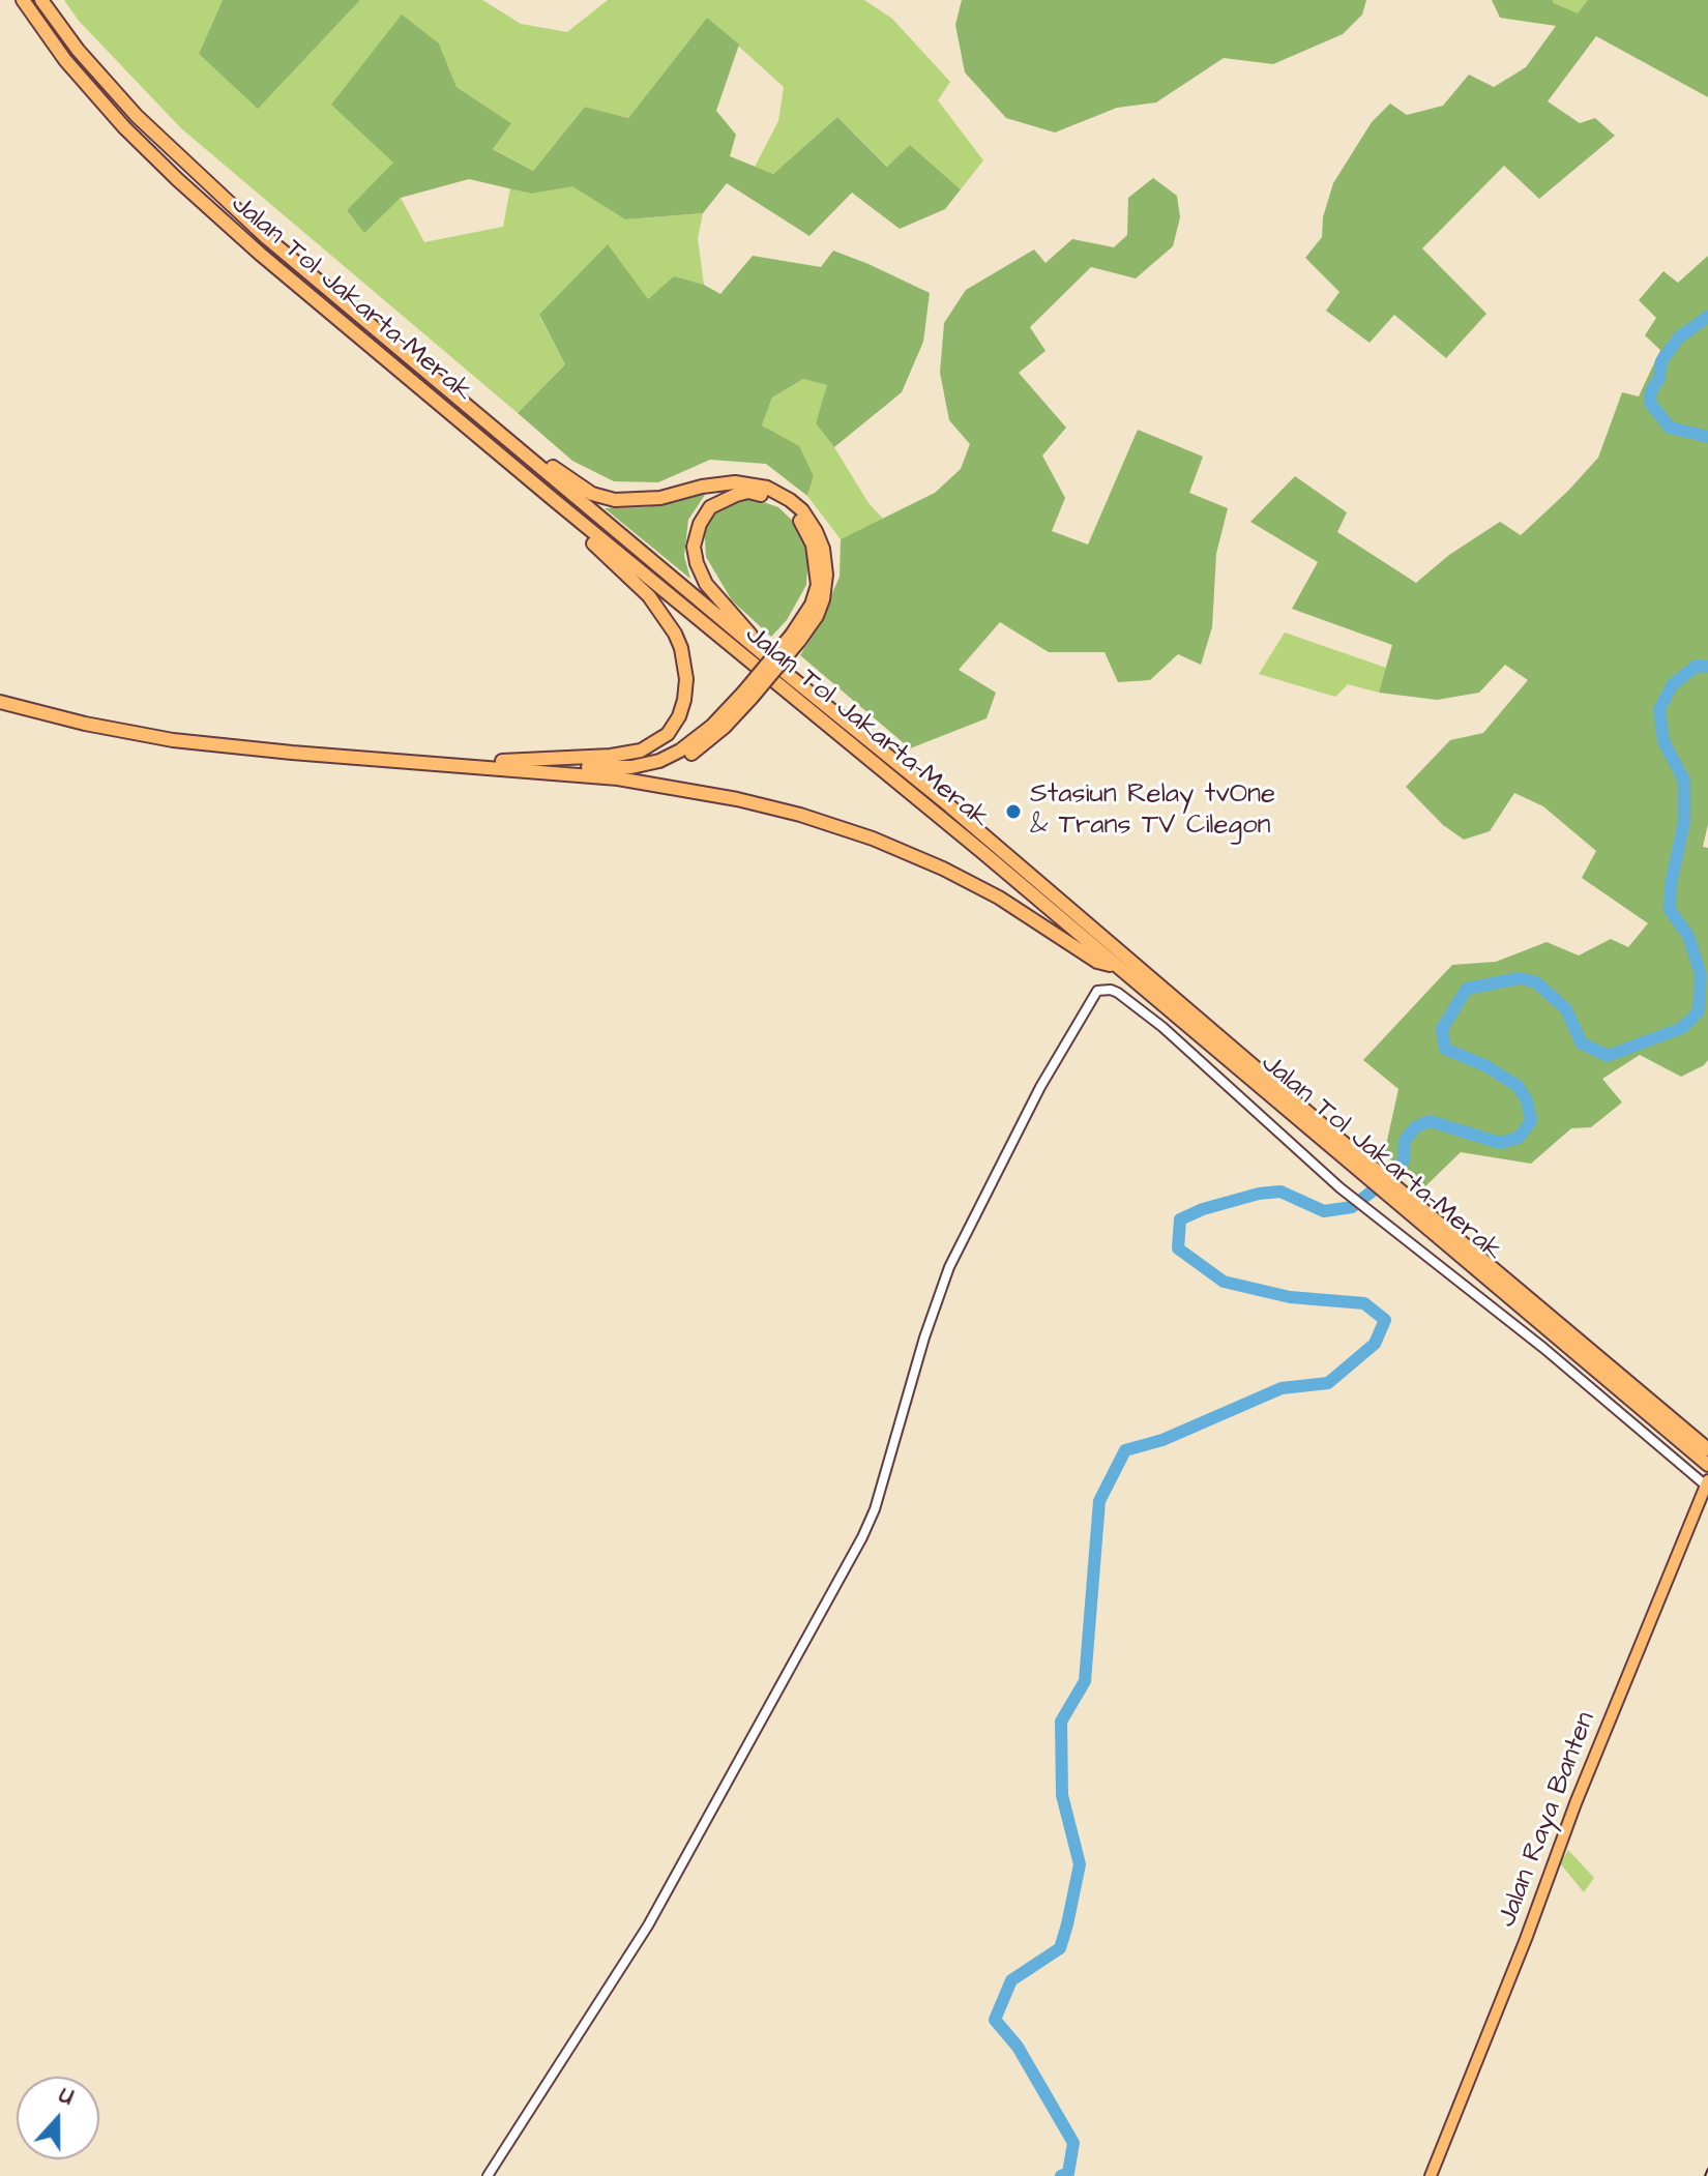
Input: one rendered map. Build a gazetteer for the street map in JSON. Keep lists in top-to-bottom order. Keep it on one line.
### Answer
{"streets":{"highway":["Jalan Tol Jakarta–Merak"],"main road":["Jalan Raya Banten"]},"places":["Stasiun Relay tvOne & Trans TV Cilegon"],"north":"top"}
